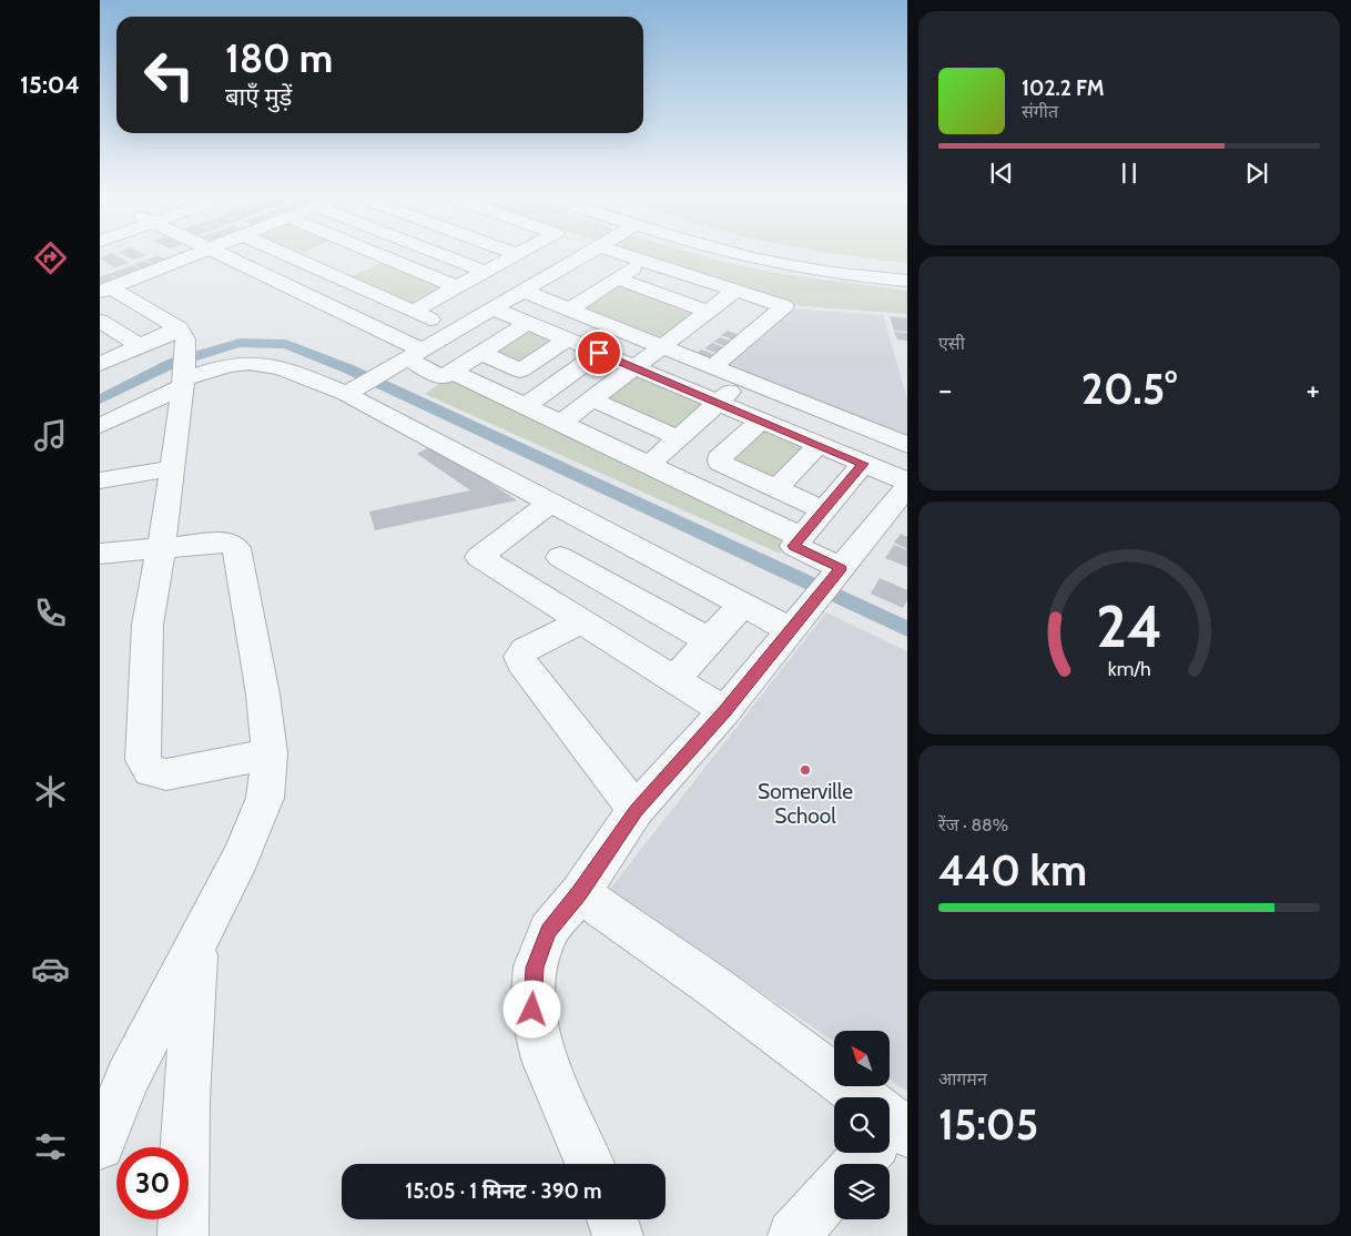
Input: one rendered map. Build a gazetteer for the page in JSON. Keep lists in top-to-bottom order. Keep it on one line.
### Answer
{"places":["Somerville School"],"north":"top left","page":{"tabs":"15:04","turn":["180 m","बाएँ मुड़ें"],"song":["102.2 FM","संगीत"],"tile":["एसी",["रेंज · 88%","440 km"],["आगमन","15:05"]],"heat":["−","20.5°","+"],"limit":"30","trip":"15:05 · 1 मिनट · 390 m","gauge":["24","km/h"]}}
